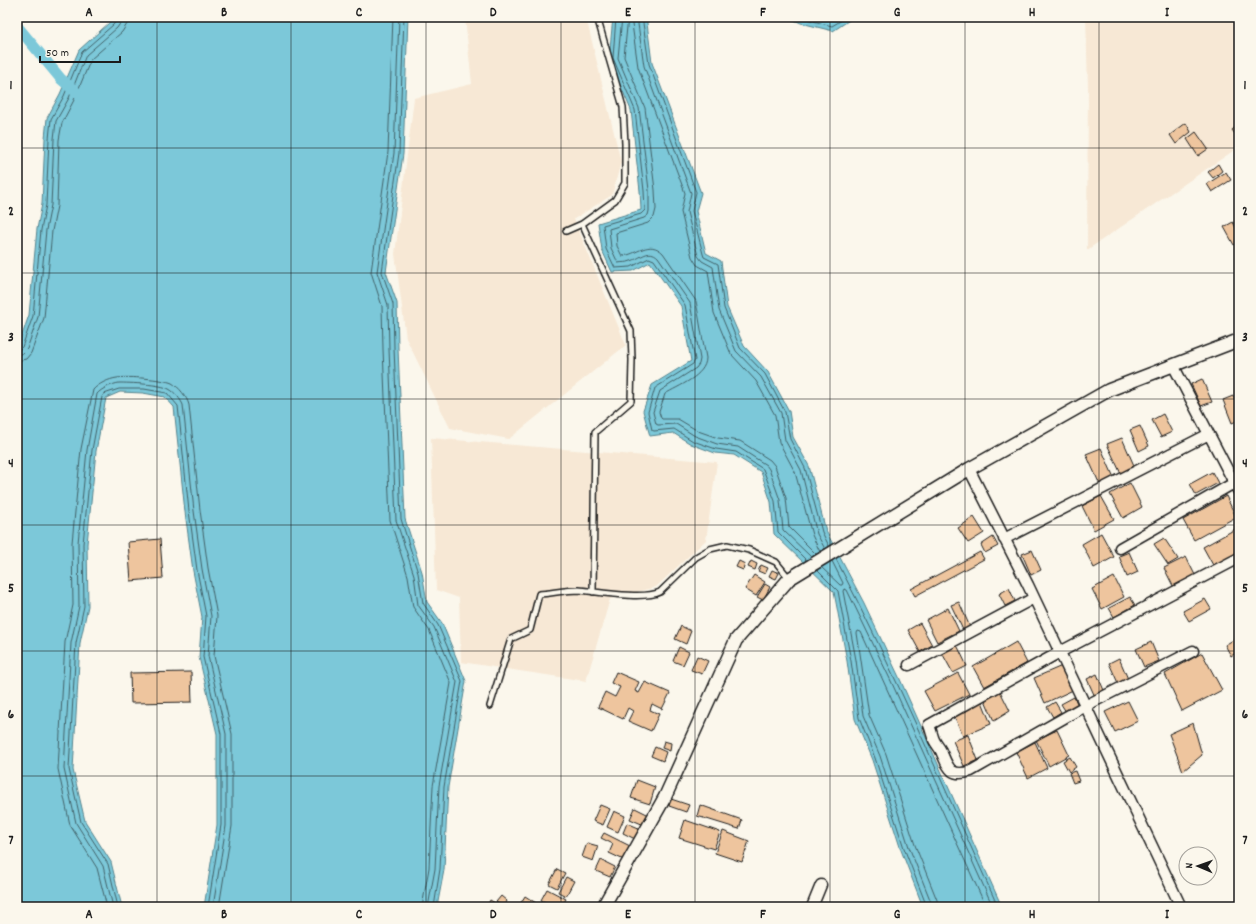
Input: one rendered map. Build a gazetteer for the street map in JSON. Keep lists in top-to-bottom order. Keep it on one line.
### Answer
{"scale_bar":"50 m","north":"left","grid":{"columns":["A","B","C","D","E","F","G","H","I"],"rows":["1","2","3","4","5","6","7"]}}
